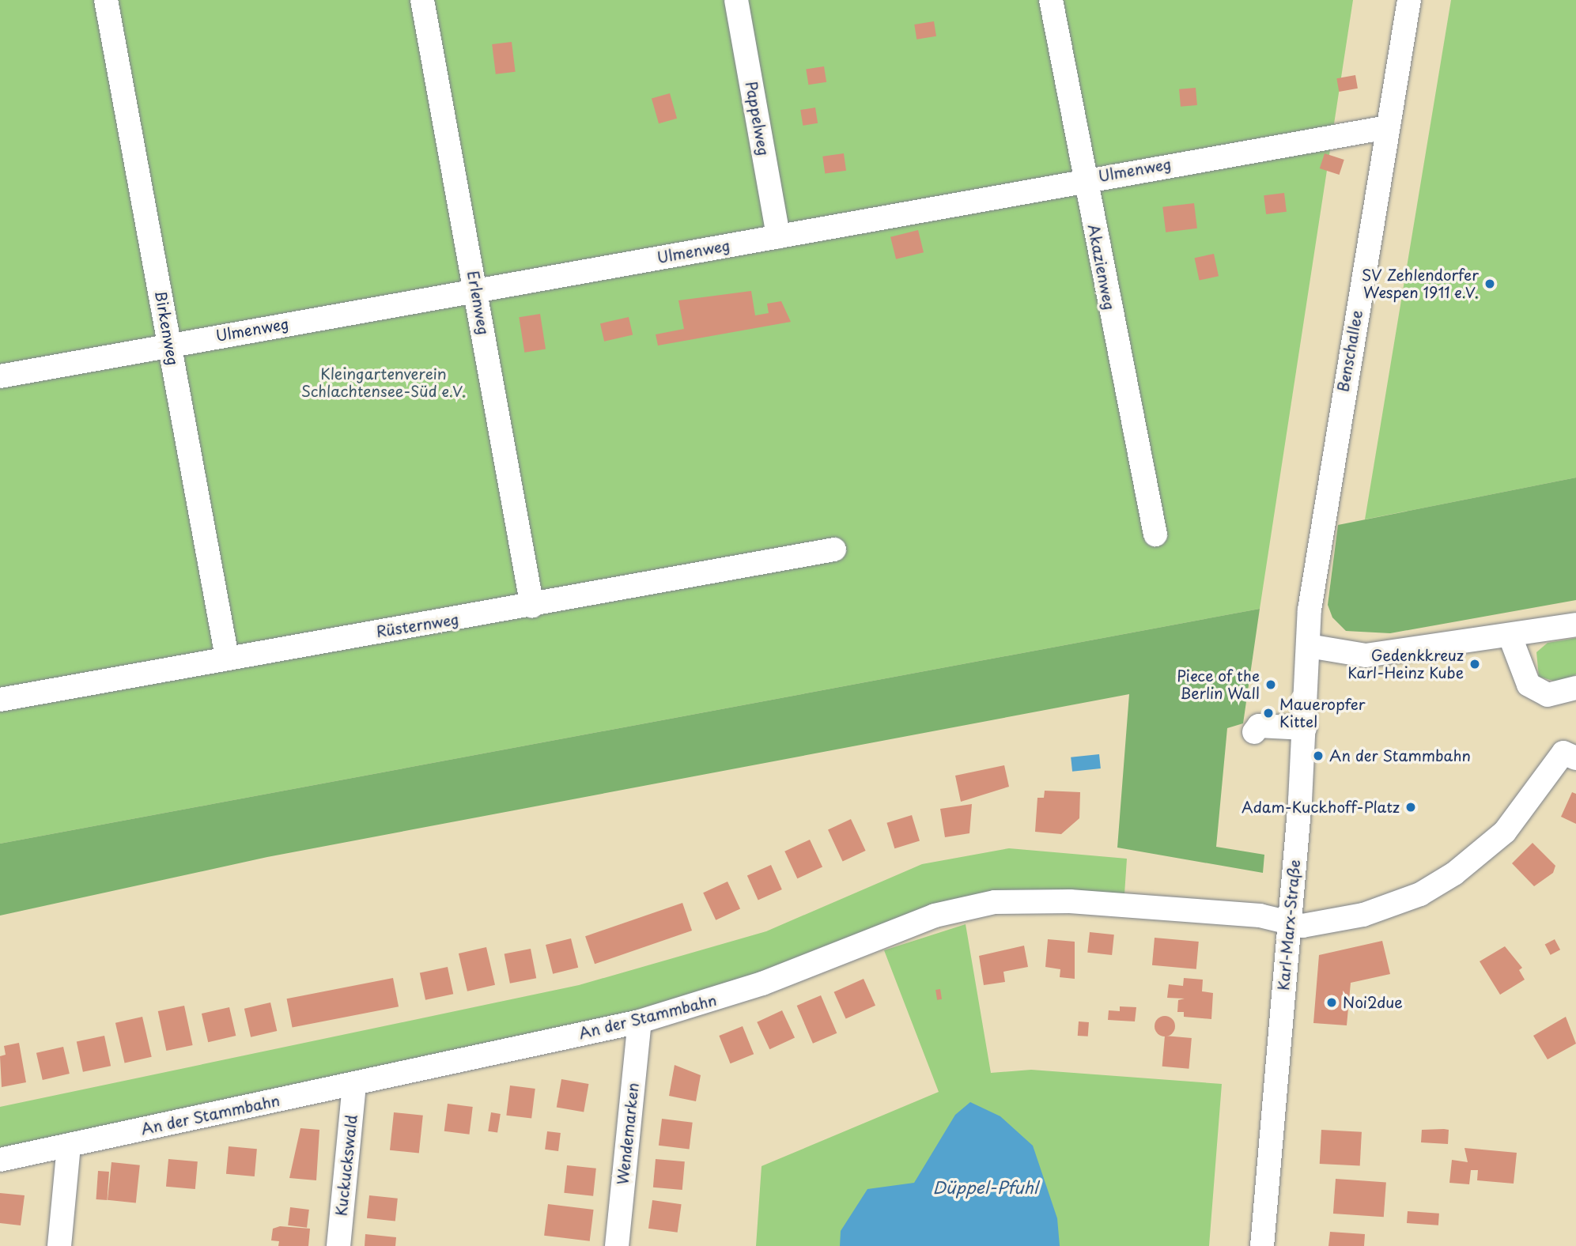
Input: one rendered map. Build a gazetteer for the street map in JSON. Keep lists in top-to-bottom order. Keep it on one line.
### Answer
{"streets":{"street":["Pappelweg","Ulmenweg","Akazienweg","Erlenweg","Birkenweg","Benschallee","Rüsternweg","Karl-Marx-Straße","An der Stammbahn","Wendemarken","Kuckuckswald"]},"crossings":[["Pappelweg","Ulmenweg"],["Ulmenweg","Akazienweg"],["Ulmenweg","Erlenweg"],["Ulmenweg","Birkenweg"],["Ulmenweg","Benschallee"],["Erlenweg","Rüsternweg"],["Birkenweg","Rüsternweg"],["Benschallee","Karl-Marx-Straße"],["Karl-Marx-Straße","An der Stammbahn"],["An der Stammbahn","Wendemarken"],["An der Stammbahn","Kuckuckswald"]],"water":["Düppel-Pfuhl"],"parks":["Kleingartenverein Schlachtensee-Süd e.V."],"places":["SV Zehlendorfer Wespen 1911 e.V.","Gedenkkreuz Karl-Heinz Kube","Piece of the Berlin Wall","Maueropfer Kittel","An der Stammbahn","Adam-Kuckhoff-Platz","Noi2due"]}
